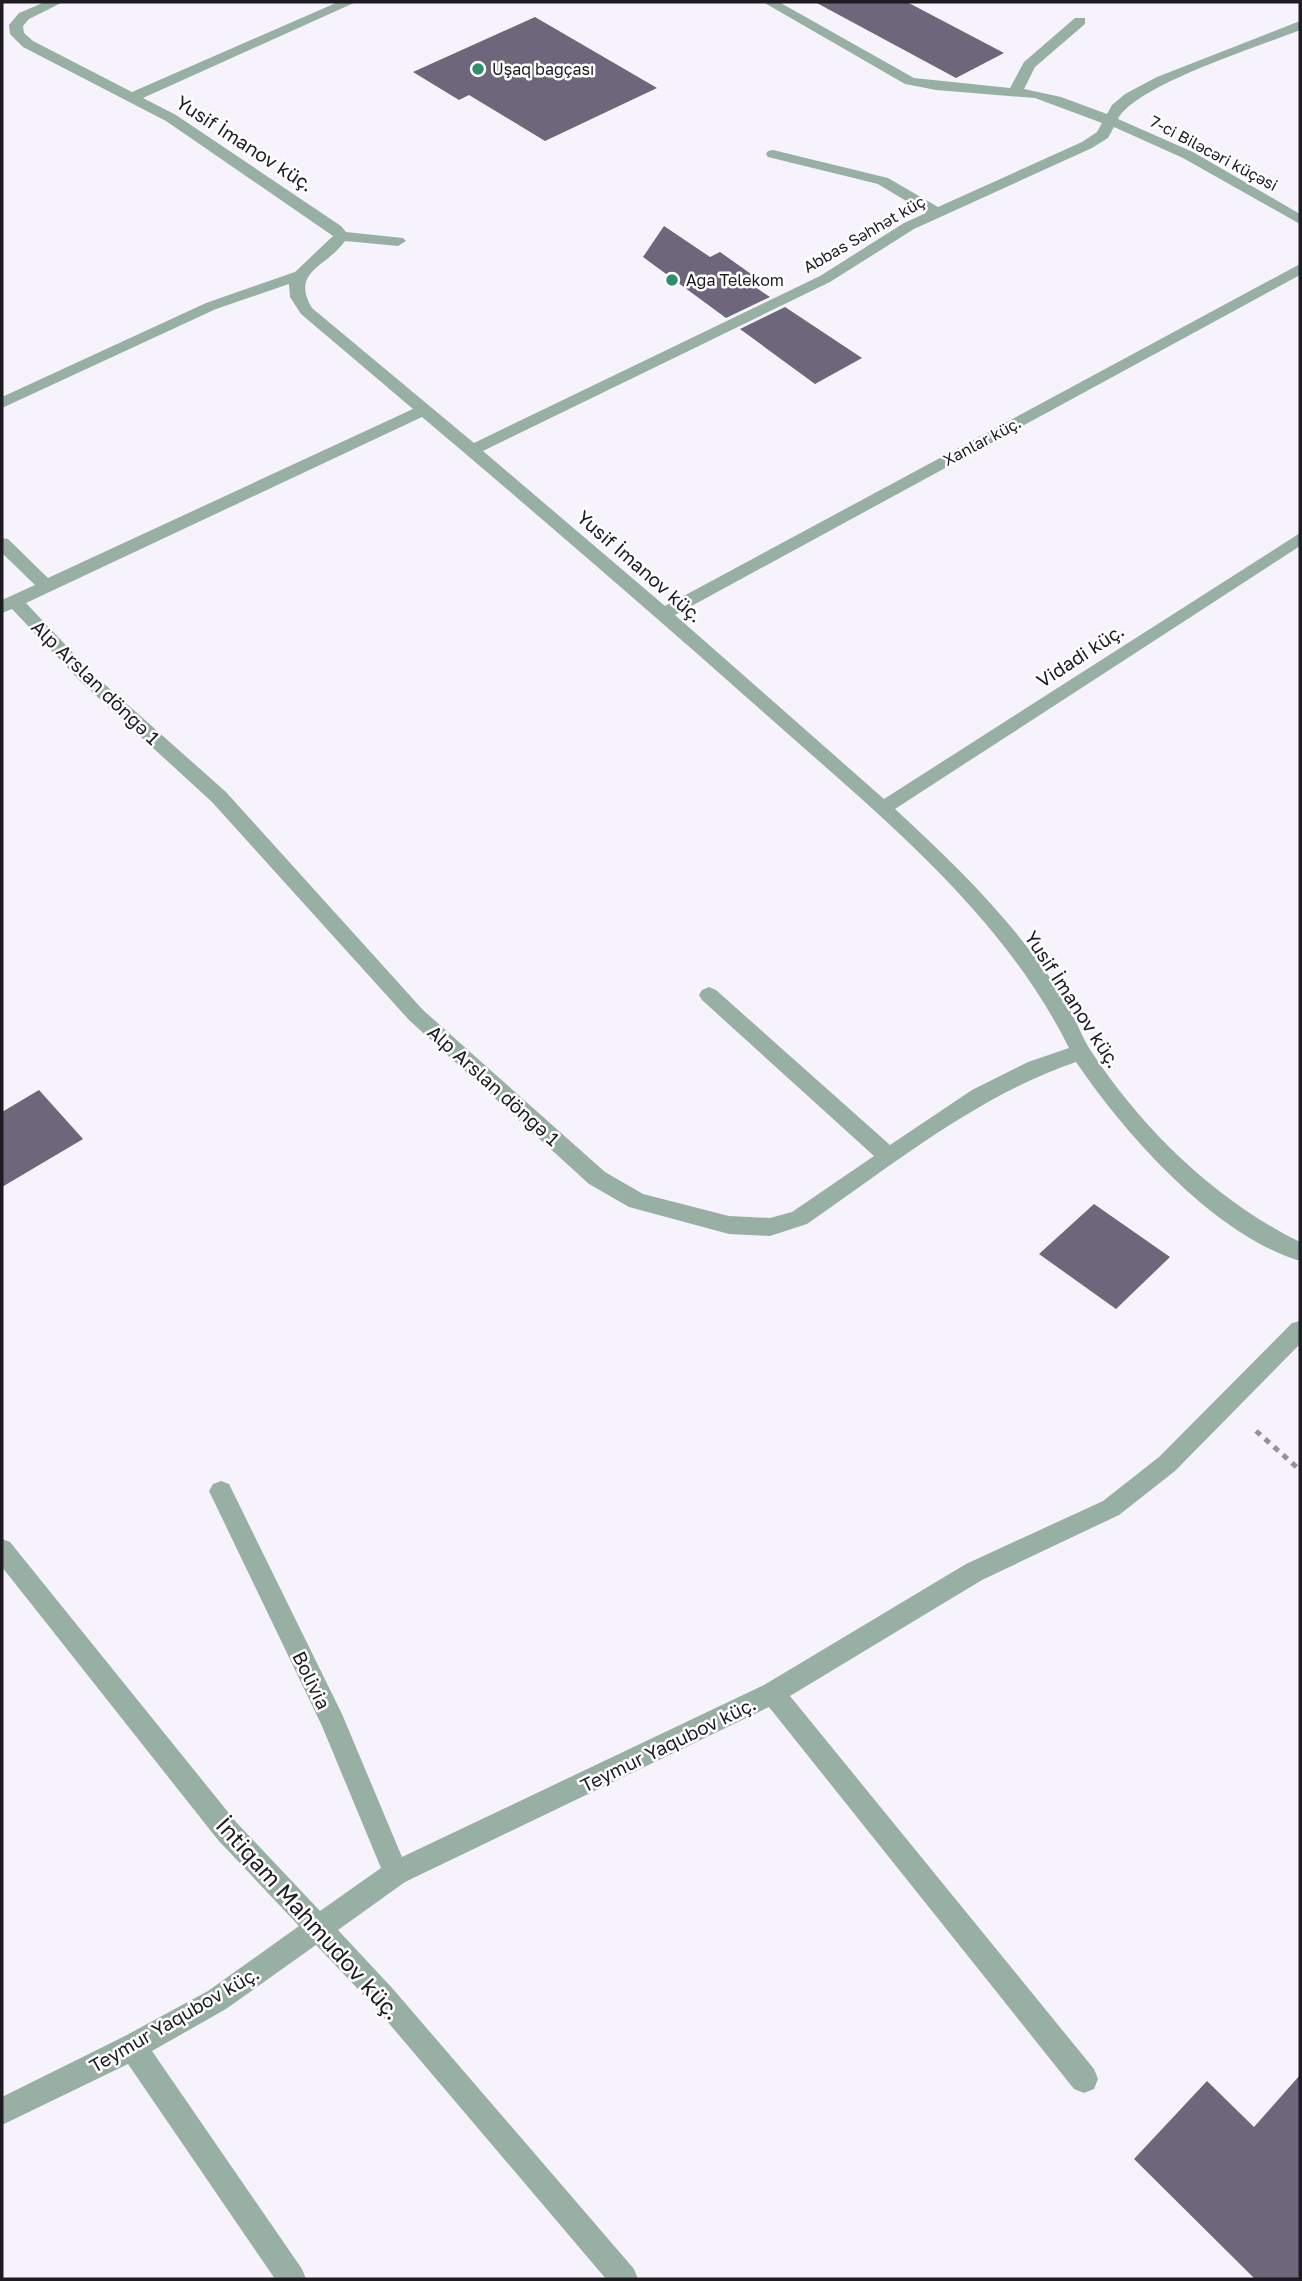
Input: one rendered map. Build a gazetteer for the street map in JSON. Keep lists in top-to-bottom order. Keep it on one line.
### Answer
{"streets":{"street":["Yusif İmanov küç.","7-ci Biləcəri küçəsi","Abbas Səhhət küç","Xanlar küç.","Vidadi küç.","Alp Arslan döngə 1","Bolivia","Teymur Yaqubov küç.","İntiqam Mahmudov küç."]},"crossings":[["Yusif İmanov küç.","Abbas Səhhət küç"],["Yusif İmanov küç.","Xanlar küç."],["Yusif İmanov küç.","Vidadi küç."],["Yusif İmanov küç.","Alp Arslan döngə 1"],["7-ci Biləcəri küçəsi","Abbas Səhhət küç"],["Bolivia","Teymur Yaqubov küç."],["Teymur Yaqubov küç.","İntiqam Mahmudov küç."]],"places":["Uşaq bağçası","Ağa Telekom"]}
